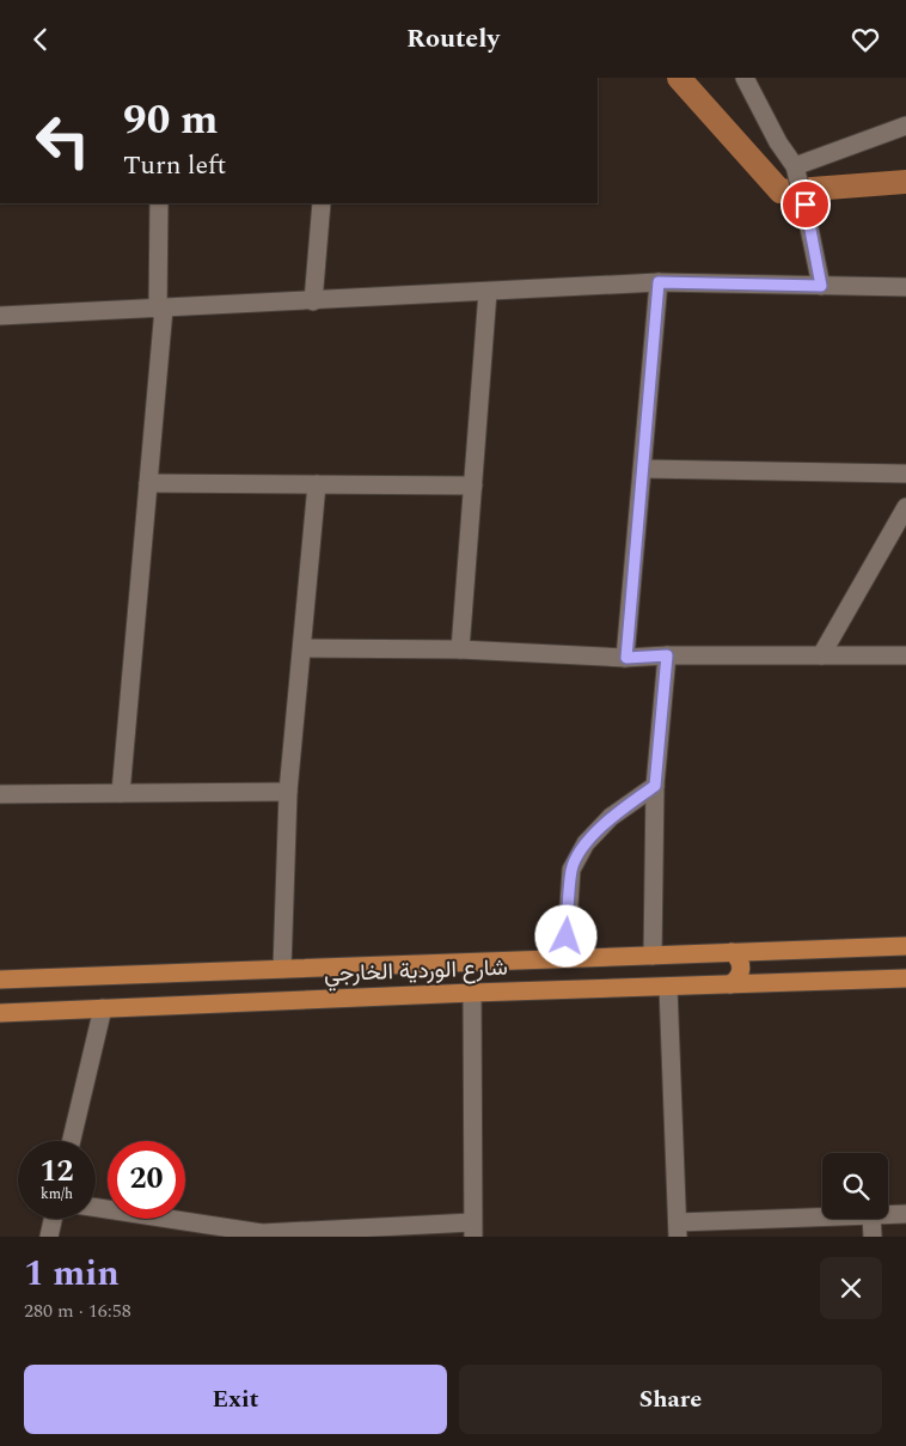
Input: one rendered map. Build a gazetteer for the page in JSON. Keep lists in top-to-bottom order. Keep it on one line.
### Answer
{"streets":{"main road":["شارع الوردية الخارجي"]},"page":{"header":"Routely","turn":["90 m","Turn left"],"speed":"12 km/h","limit":"20","heading":["1 min","280 m · 16:58"],"buttons":["Exit","Share"]}}
